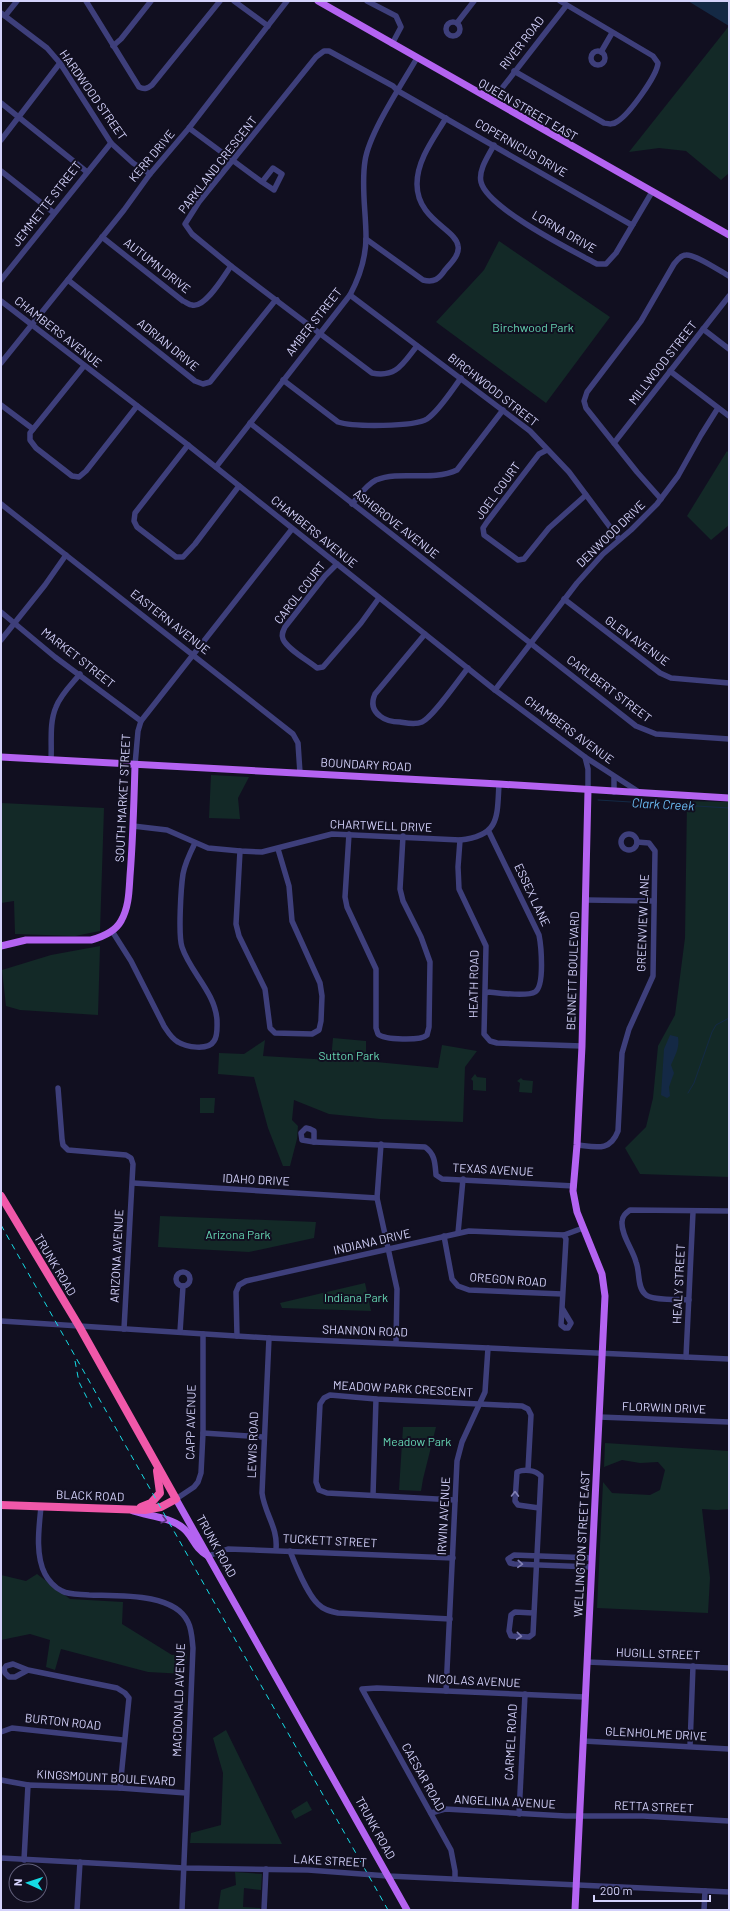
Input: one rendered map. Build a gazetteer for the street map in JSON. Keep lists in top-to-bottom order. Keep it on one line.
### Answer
{"streets":{"highway":["TRUNK ROAD","BLACK ROAD"],"main road":["QUEEN STREET EAST","BOUNDARY ROAD","SOUTH MARKET STREET","BENNETT BOULEVARD","WELLINGTON STREET EAST"],"street":["RIVER ROAD","HARDWOOD STREET","COPERNICUS DRIVE","KERR DRIVE","PARKLAND CRESCENT","JEMMETTE STREET","LORNA DRIVE","AUTUMN DRIVE","AMBER STREET","CHAMBERS AVENUE","ADRIAN DRIVE","MILLWOOD STREET","BIRCHWOOD STREET","JOEL COURT","ASHGROVE AVENUE","DENWOOD DRIVE","CAROL COURT","EASTERN AVENUE","GLEN AVENUE","MARKET STREET","CARLBERT STREET","CHARTWELL DRIVE","ESSEX LANE","GREENVIEW LANE","HEATH ROAD","TEXAS AVENUE","IDAHO DRIVE","INDIANA DRIVE","ARIZONA AVENUE","OREGON ROAD","HEALY STREET","SHANNON ROAD","MEADOW PARK CRESCENT","FLORWIN DRIVE","CAPP AVENUE","LEWIS ROAD","IRWIN AVENUE","TUCKETT STREET","HUGILL STREET","NICOLAS AVENUE","MACDONALD AVENUE","BURTON ROAD","GLENHOLME DRIVE","CARMEL ROAD","CAESAR ROAD","KINGSMOUNT BOULEVARD","ANGELINA AVENUE","RETTA STREET","LAKE STREET"]},"crossings":[["RIVER ROAD","QUEEN STREET EAST"],["HARDWOOD STREET","KERR DRIVE"],["HARDWOOD STREET","JEMMETTE STREET"],["QUEEN STREET EAST","LORNA DRIVE"],["QUEEN STREET EAST","AMBER STREET"],["COPERNICUS DRIVE","PARKLAND CRESCENT"],["COPERNICUS DRIVE","LORNA DRIVE"],["COPERNICUS DRIVE","AMBER STREET"],["KERR DRIVE","AUTUMN DRIVE"],["KERR DRIVE","CHAMBERS AVENUE"],["KERR DRIVE","ADRIAN DRIVE"],["PARKLAND CRESCENT","AUTUMN DRIVE"],["PARKLAND CRESCENT","AMBER STREET"],["PARKLAND CRESCENT","ADRIAN DRIVE"],["PARKLAND CRESCENT","BIRCHWOOD STREET"],["AMBER STREET","CHAMBERS AVENUE"],["AMBER STREET","BIRCHWOOD STREET"],["AMBER STREET","ASHGROVE AVENUE"],["CHAMBERS AVENUE","DENWOOD DRIVE"],["CHAMBERS AVENUE","CAROL COURT"],["CHAMBERS AVENUE","BOUNDARY ROAD"],["CHAMBERS AVENUE","SOUTH MARKET STREET"],["CHAMBERS AVENUE","BENNETT BOULEVARD"],["BIRCHWOOD STREET","JOEL COURT"],["BIRCHWOOD STREET","DENWOOD DRIVE"],["ASHGROVE AVENUE","DENWOOD DRIVE"],["ASHGROVE AVENUE","CARLBERT STREET"],["DENWOOD DRIVE","GLEN AVENUE"],["DENWOOD DRIVE","CARLBERT STREET"],["EASTERN AVENUE","BOUNDARY ROAD"],["EASTERN AVENUE","SOUTH MARKET STREET"],["MARKET STREET","SOUTH MARKET STREET"],["BOUNDARY ROAD","SOUTH MARKET STREET"],["BOUNDARY ROAD","BENNETT BOULEVARD"],["SOUTH MARKET STREET","CHARTWELL DRIVE"],["CHARTWELL DRIVE","ESSEX LANE"],["CHARTWELL DRIVE","HEATH ROAD"],["ESSEX LANE","HEATH ROAD"],["GREENVIEW LANE","BENNETT BOULEVARD"],["BENNETT BOULEVARD","HEATH ROAD"],["BENNETT BOULEVARD","TEXAS AVENUE"],["BENNETT BOULEVARD","WELLINGTON STREET EAST"],["TEXAS AVENUE","WELLINGTON STREET EAST"],["IDAHO DRIVE","ARIZONA AVENUE"],["INDIANA DRIVE","OREGON ROAD"],["INDIANA DRIVE","SHANNON ROAD"],["ARIZONA AVENUE","SHANNON ROAD"],["TRUNK ROAD","SHANNON ROAD"],["TRUNK ROAD","CAPP AVENUE"],["TRUNK ROAD","BLACK ROAD"],["TRUNK ROAD","TUCKETT STREET"],["TRUNK ROAD","LAKE STREET"],["HEALY STREET","SHANNON ROAD"],["SHANNON ROAD","CAPP AVENUE"],["SHANNON ROAD","LEWIS ROAD"],["SHANNON ROAD","IRWIN AVENUE"],["SHANNON ROAD","WELLINGTON STREET EAST"],["MEADOW PARK CRESCENT","IRWIN AVENUE"],["FLORWIN DRIVE","WELLINGTON STREET EAST"],["CAPP AVENUE","BLACK ROAD"],["LEWIS ROAD","TUCKETT STREET"],["BLACK ROAD","MACDONALD AVENUE"],["IRWIN AVENUE","TUCKETT STREET"],["IRWIN AVENUE","NICOLAS AVENUE"],["WELLINGTON STREET EAST","HUGILL STREET"],["WELLINGTON STREET EAST","NICOLAS AVENUE"],["WELLINGTON STREET EAST","GLENHOLME DRIVE"],["WELLINGTON STREET EAST","ANGELINA AVENUE"],["WELLINGTON STREET EAST","RETTA STREET"],["WELLINGTON STREET EAST","LAKE STREET"],["NICOLAS AVENUE","CARMEL ROAD"],["NICOLAS AVENUE","CAESAR ROAD"],["MACDONALD AVENUE","KINGSMOUNT BOULEVARD"],["MACDONALD AVENUE","LAKE STREET"],["CARMEL ROAD","ANGELINA AVENUE"],["CAESAR ROAD","ANGELINA AVENUE"],["CAESAR ROAD","LAKE STREET"],["KINGSMOUNT BOULEVARD","LAKE STREET"],["ANGELINA AVENUE","RETTA STREET"]],"water":["Clark Creek"],"parks":["Birchwood Park","Sutton Park","Arizona Park","Indiana Park","Meadow Park"],"scale_bar":"200 m","north":"left"}
